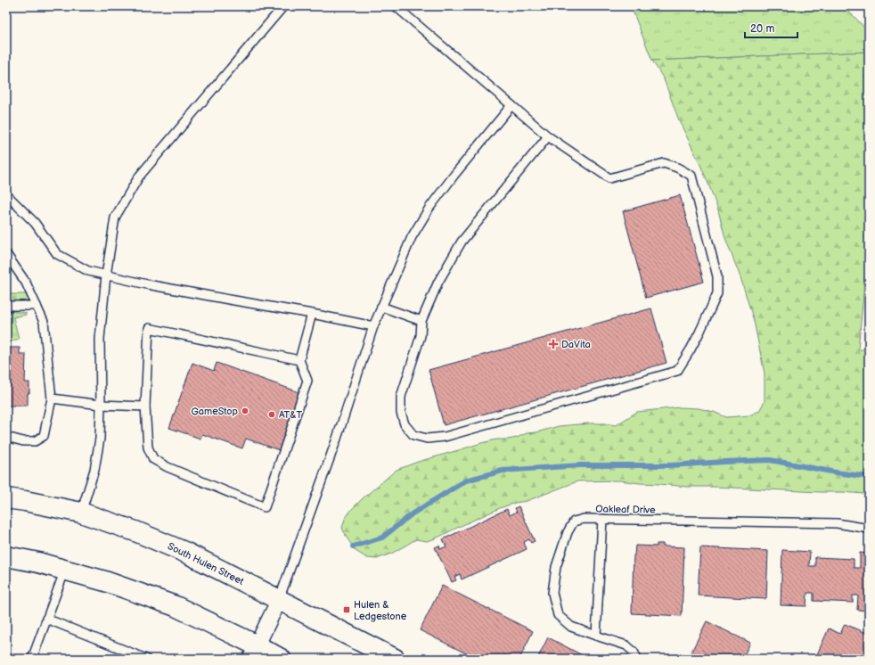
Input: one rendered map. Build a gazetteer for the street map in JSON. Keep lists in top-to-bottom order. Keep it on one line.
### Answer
{"streets":{"main road":["South Hulen Street"],"lane":["Oakleaf Drive"]},"places":{"health":["DaVita"],"other":["GameStop","AT&T"],"transit":["Hulen & Ledgestone"]},"scale_bar":"20 m"}
